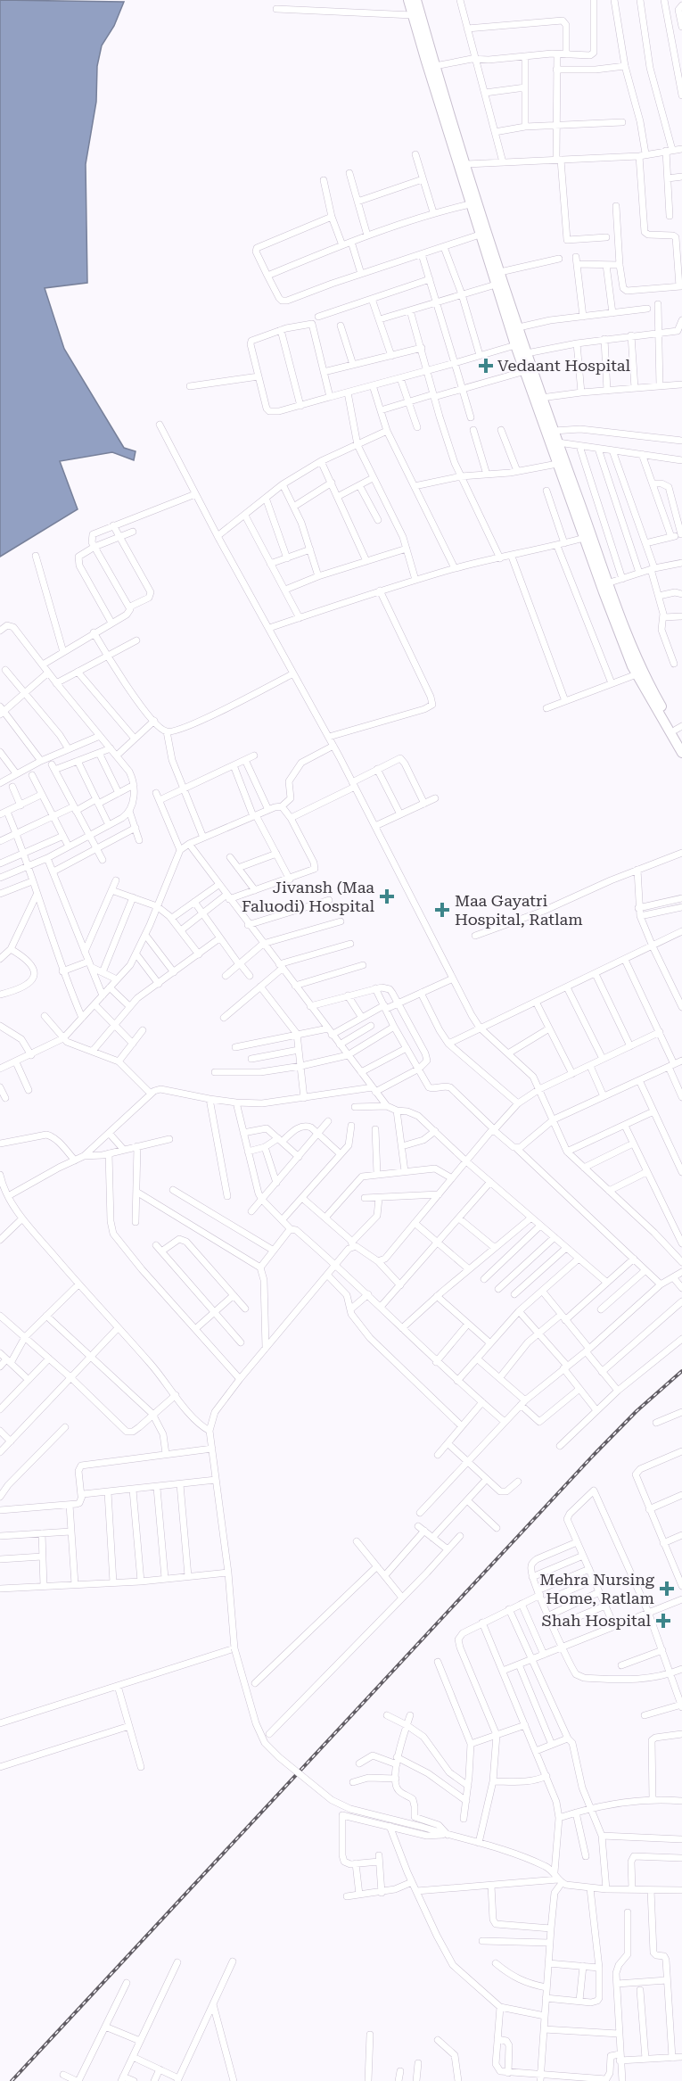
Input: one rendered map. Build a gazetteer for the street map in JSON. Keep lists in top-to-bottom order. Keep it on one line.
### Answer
{"places":{"health":["Vedaant Hospital","Jivansh (Maa Faluodi) Hospital","Maa Gayatri Hospital, Ratlam","Mehra Nursing Home, Ratlam","Shah Hospital"]}}
